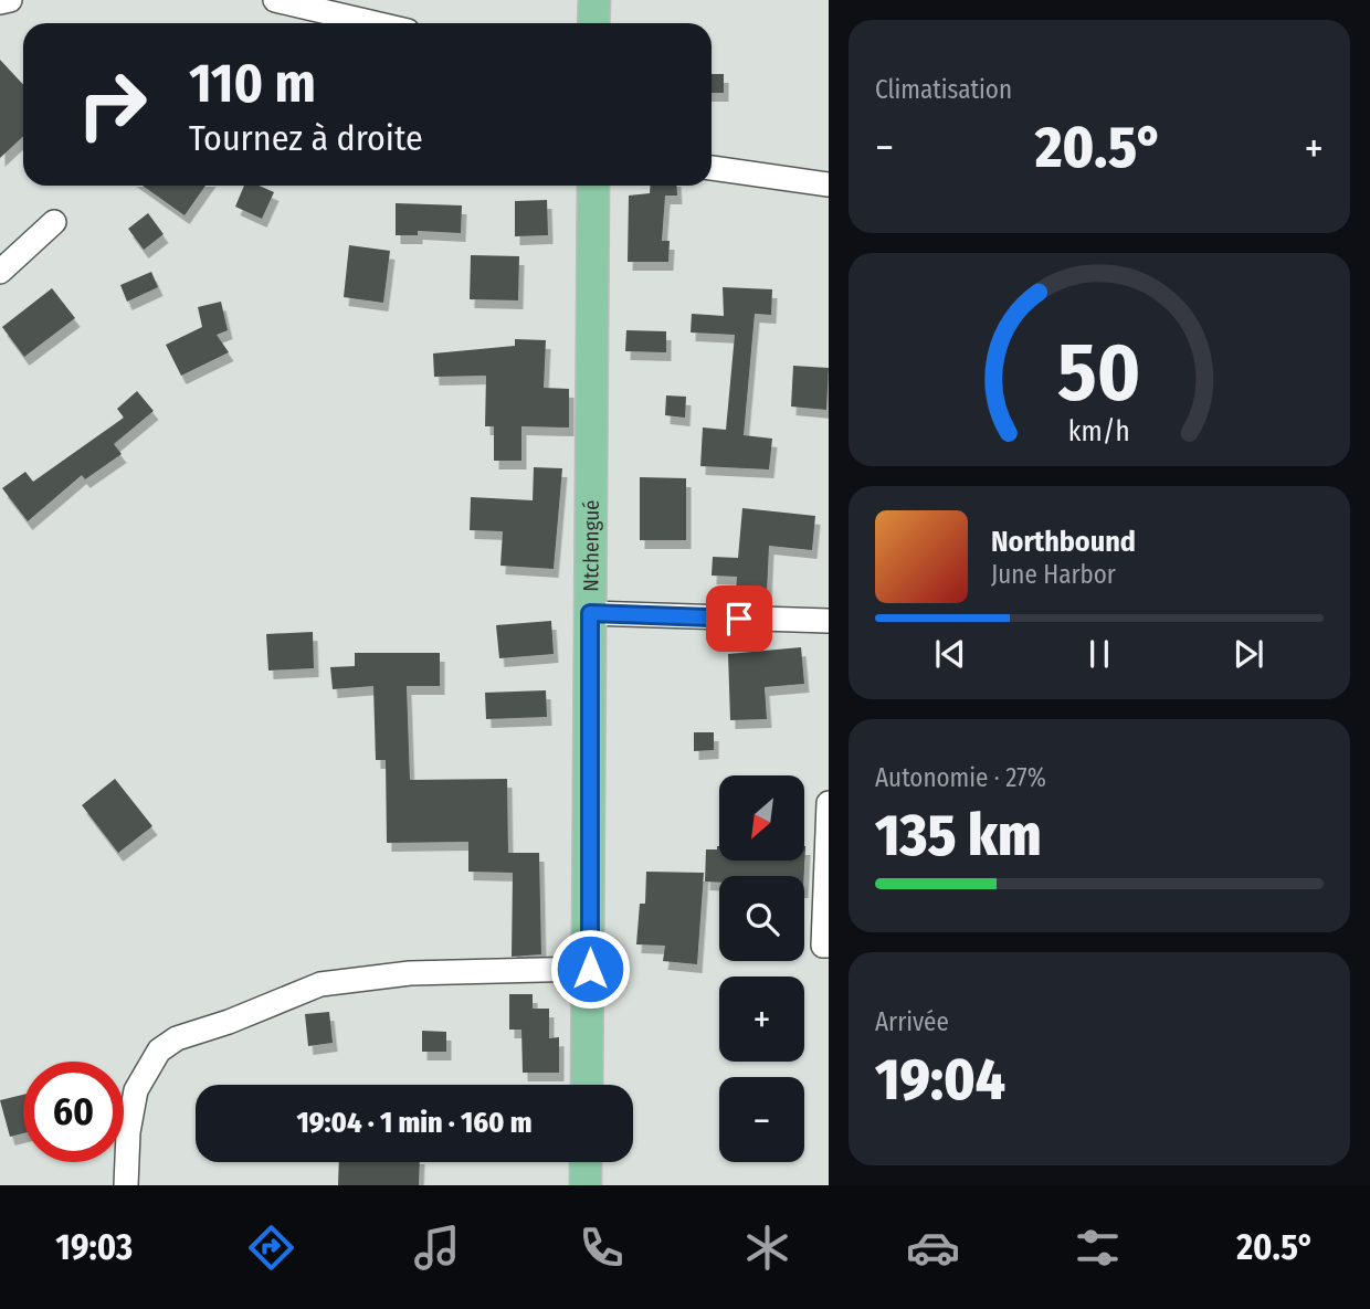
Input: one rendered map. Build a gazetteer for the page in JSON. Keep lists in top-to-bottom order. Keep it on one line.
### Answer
{"streets":{"main road":["Ntchengué"]},"north":"bottom left","page":{"tile":["Climatisation",["Autonomie · 27%","135 km"],["Arrivée","19:04"]],"turn":["110 m","Tournez à droite"],"heat":["−","20.5°","+"],"song":["Northbound","June Harbor"],"map_buttons":["+","−"],"limit":"60","trip":"19:04 · 1 min · 160 m","tabs":["19:03","20.5°"],"gauge":["50","km/h"]}}
